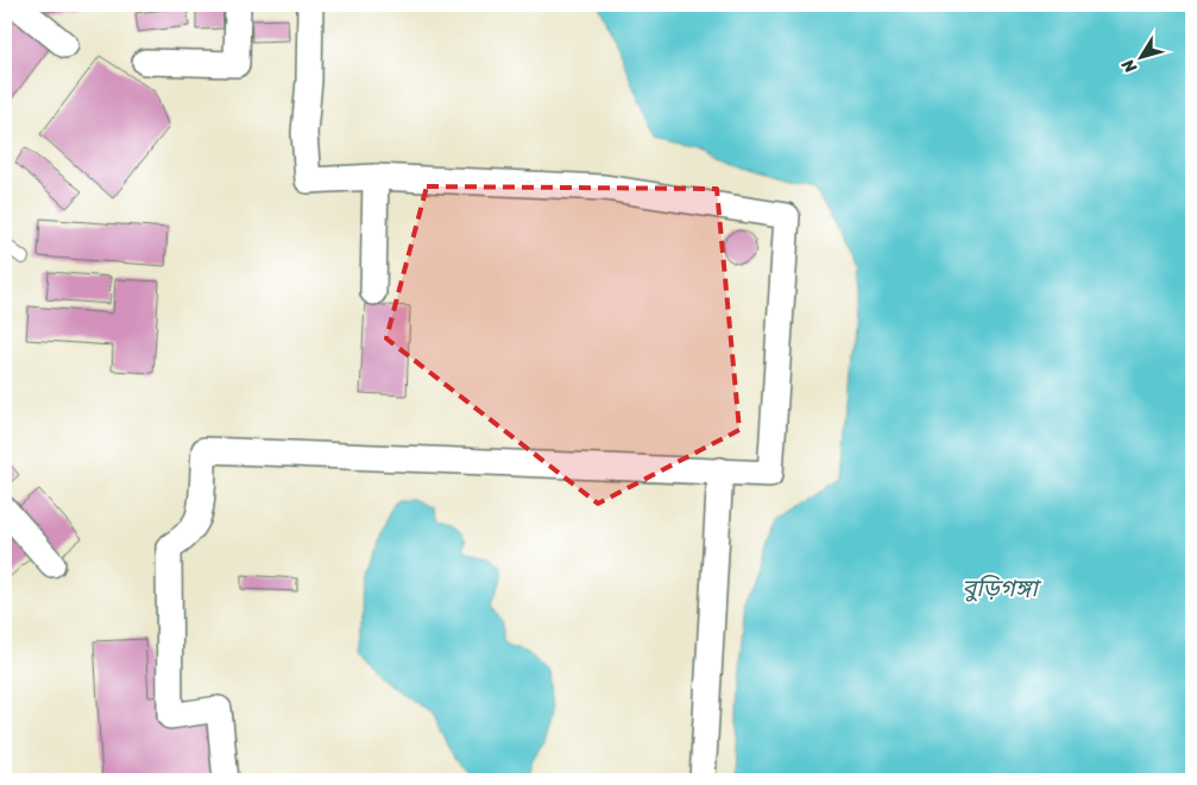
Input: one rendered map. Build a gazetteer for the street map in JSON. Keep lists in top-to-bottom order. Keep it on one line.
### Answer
{"water":["বুড়িগঙ্গা"],"north":"bottom left"}
